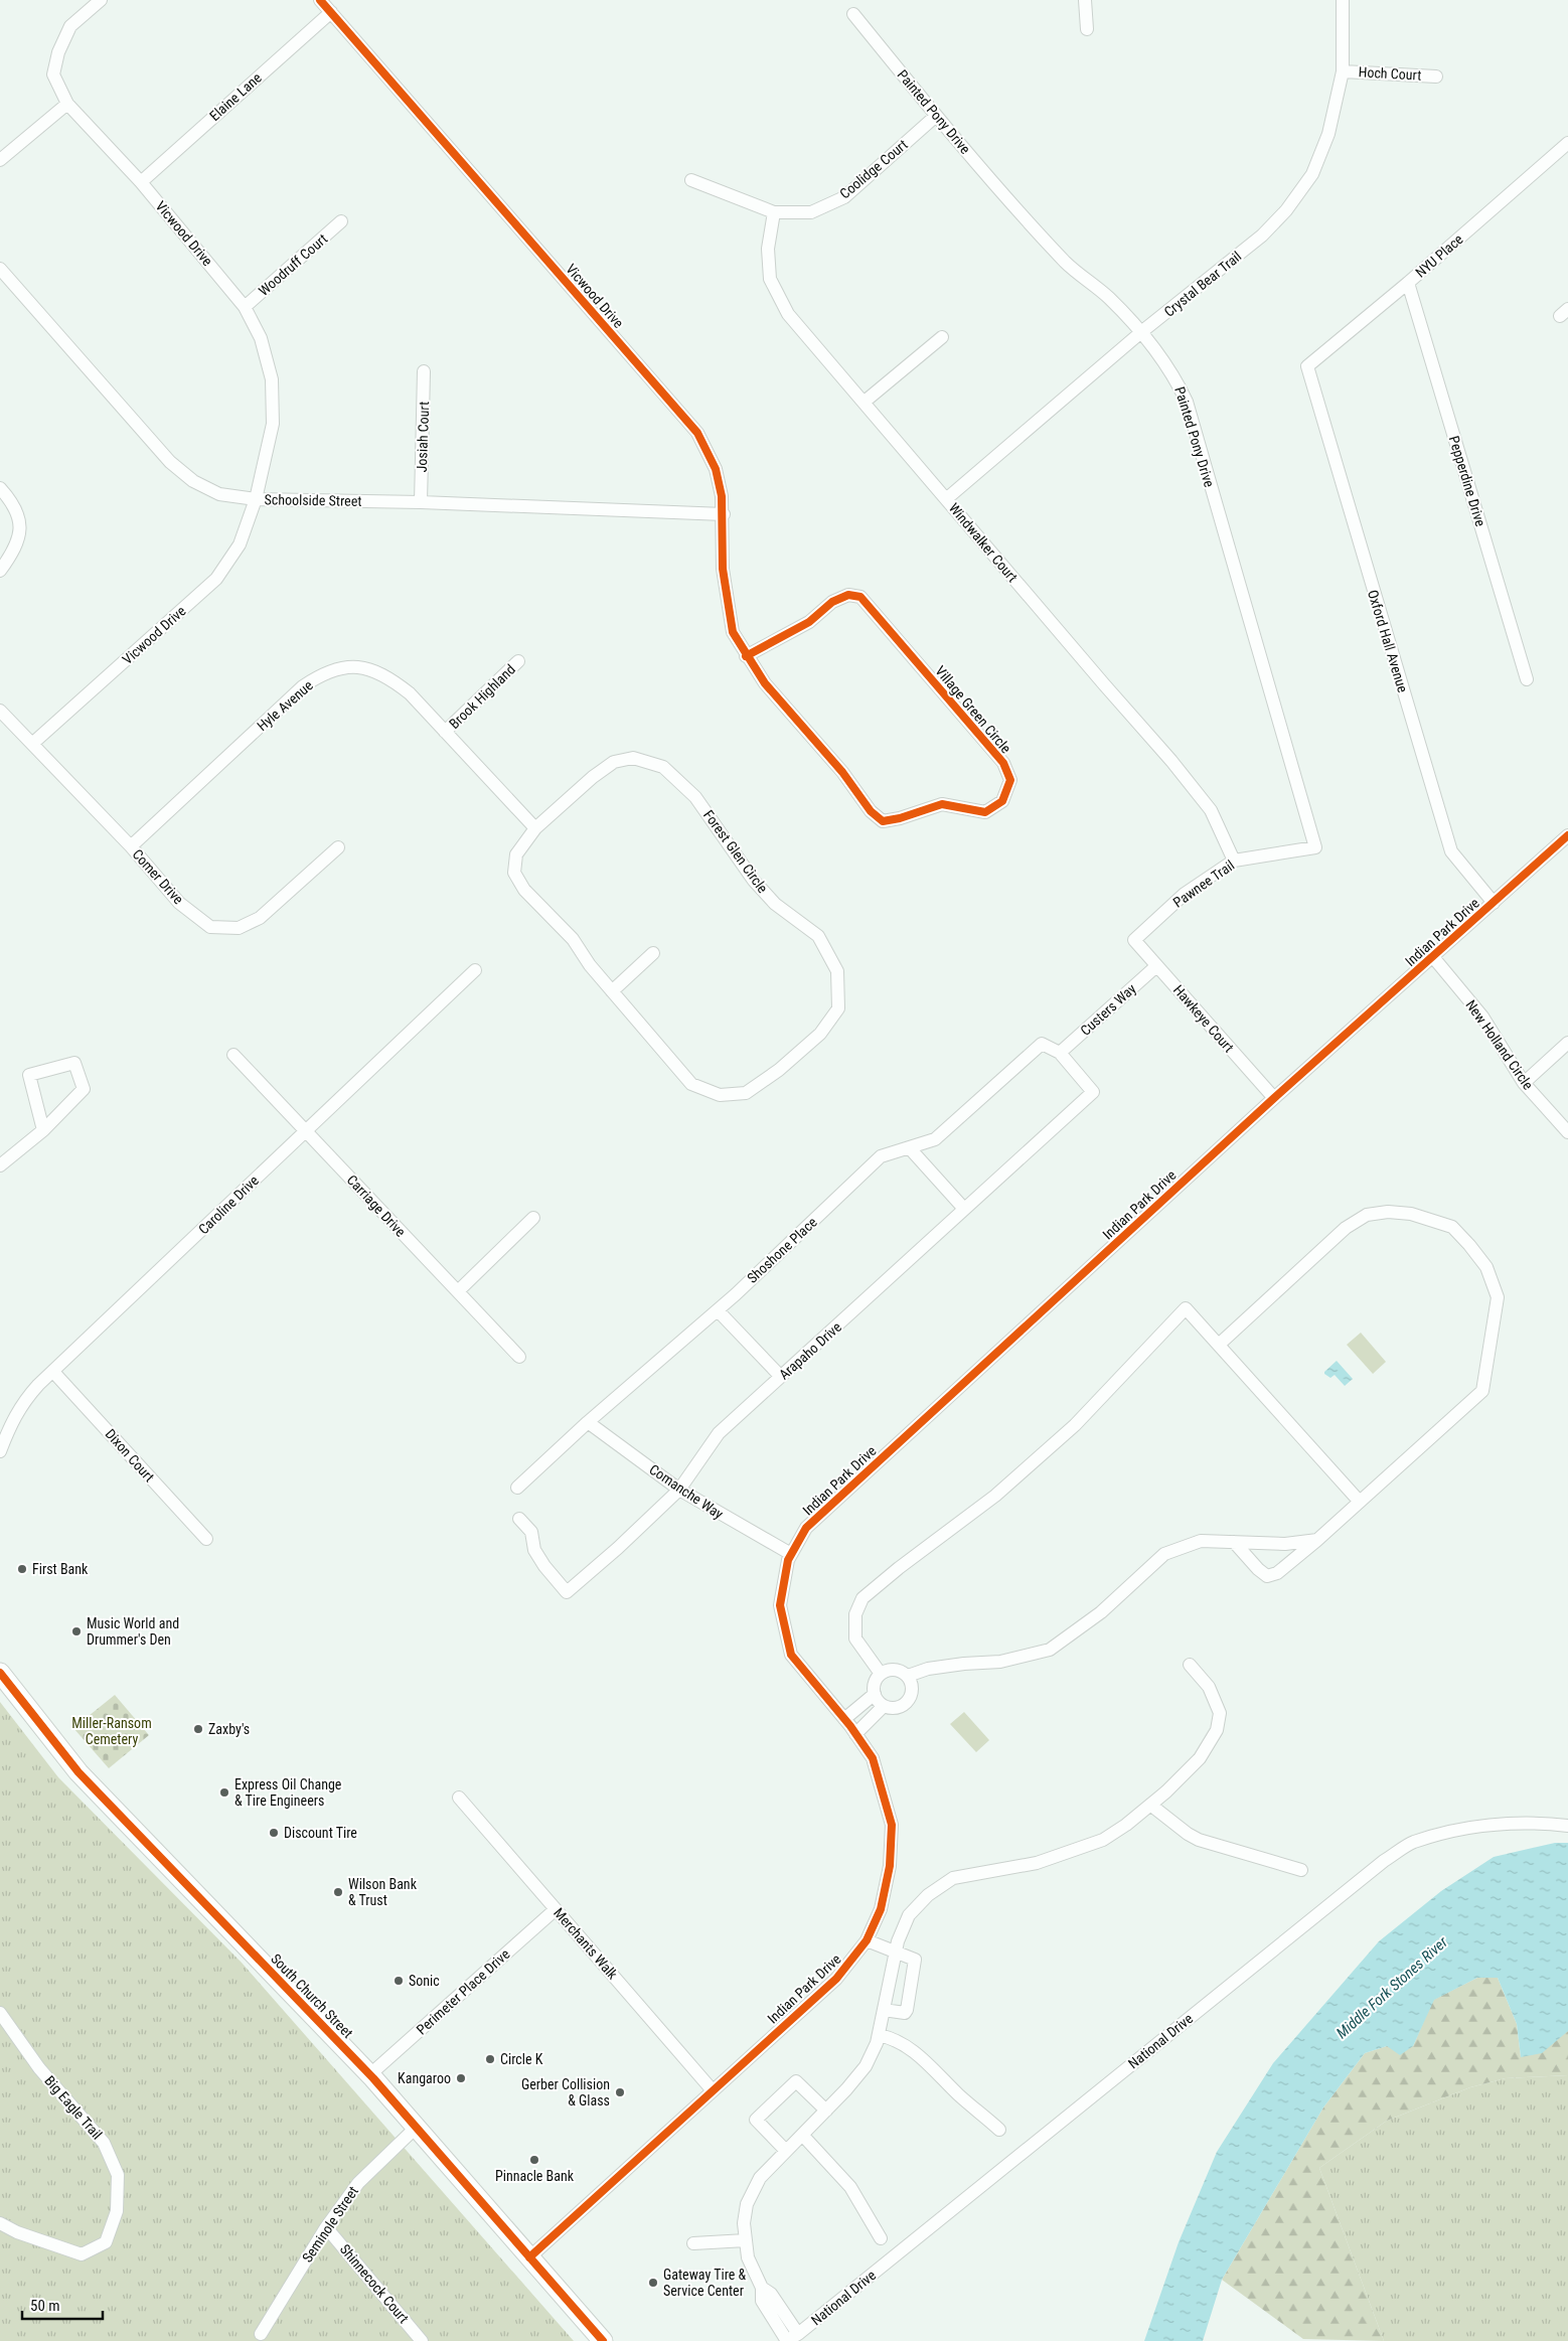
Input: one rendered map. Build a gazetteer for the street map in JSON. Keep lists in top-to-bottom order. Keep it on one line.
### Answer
{"streets":{"highway":["South Church Street"],"street":["Hoch Court","Elaine Lane","Painted Pony Drive","Coolidge Court","Vicwood Drive","NYU Place","Woodruff Court","Crystal Bear Trail","Josiah Court","Pepperdine Drive","Schoolside Street","Windwalker Court","Oxford Hall Avenue","Brook Highland","Hyle Avenue","Village Green Circle","Forest Glen Circle","Comer Drive","Pawnee Trail","Indian Park Drive","Custers Way","Hawkeye Court","New Holland Circle","Caroline Drive","Carriage Drive","Shoshone Place","Arapaho Drive","Dixon Court","Comanche Way","Merchants Walk","Perimeter Place Drive","National Drive","Big Eagle Trail","Seminole Street","Shinnecock Court"]},"crossings":[["Hoch Court","Crystal Bear Trail"],["Elaine Lane","Vicwood Drive"],["Painted Pony Drive","Coolidge Court"],["Painted Pony Drive","Crystal Bear Trail"],["Painted Pony Drive","Pawnee Trail"],["Coolidge Court","Windwalker Court"],["Vicwood Drive","Woodruff Court"],["Vicwood Drive","Schoolside Street"],["Vicwood Drive","Village Green Circle"],["Vicwood Drive","Comer Drive"],["NYU Place","Pepperdine Drive"],["NYU Place","Oxford Hall Avenue"],["Crystal Bear Trail","Windwalker Court"],["Josiah Court","Schoolside Street"],["Windwalker Court","Pawnee Trail"],["Oxford Hall Avenue","Indian Park Drive"],["Brook Highland","Hyle Avenue"],["Hyle Avenue","Forest Glen Circle"],["Hyle Avenue","Comer Drive"],["Pawnee Trail","Hawkeye Court"],["Indian Park Drive","Hawkeye Court"],["Indian Park Drive","New Holland Circle"],["Indian Park Drive","Comanche Way"],["Indian Park Drive","Merchants Walk"],["Indian Park Drive","South Church Street"],["Custers Way","Hawkeye Court"],["Custers Way","Shoshone Place"],["Custers Way","Arapaho Drive"],["Caroline Drive","Carriage Drive"],["Caroline Drive","Dixon Court"],["Shoshone Place","Arapaho Drive"],["Shoshone Place","Comanche Way"],["Arapaho Drive","Comanche Way"],["Merchants Walk","Perimeter Place Drive"],["Perimeter Place Drive","South Church Street"],["South Church Street","Seminole Street"],["Seminole Street","Shinnecock Court"]],"water":["Middle Fork Stones River"],"parks":["Miller-Ransom Cemetery"],"places":["First Bank","Music World and Drummer's Den","Zaxby's","Express Oil Change & Tire Engineers","Discount Tire","Wilson Bank & Trust","Sonic","Circle K","Kangaroo","Gerber Collision & Glass","Pinnacle Bank","Gateway Tire & Service Center"],"scale_bar":"50 m"}
